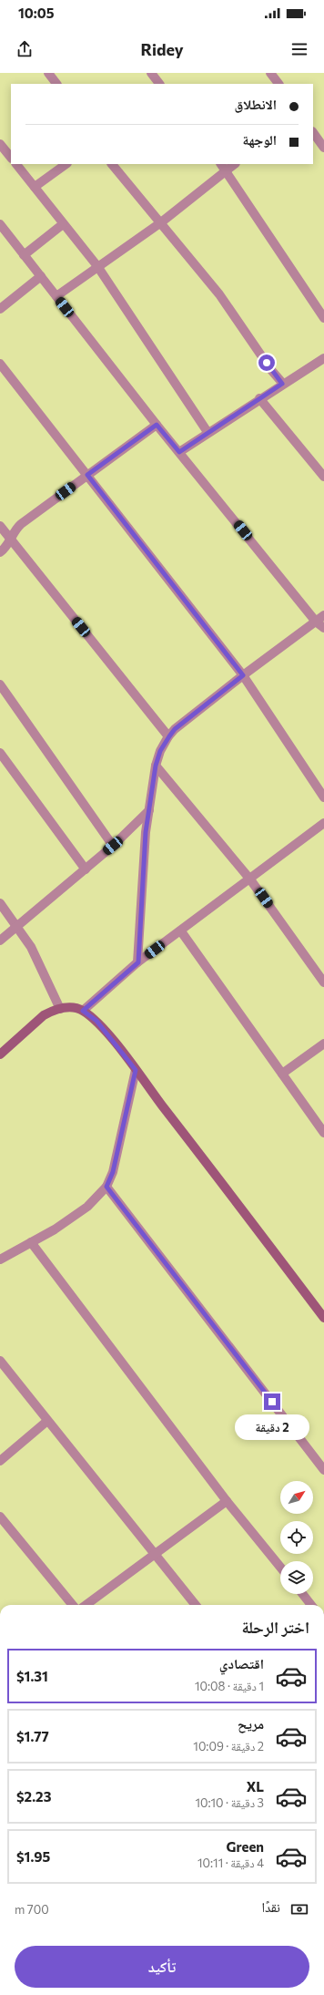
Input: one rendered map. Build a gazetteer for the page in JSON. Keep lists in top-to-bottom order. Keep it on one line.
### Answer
{"north":"top right","page":{"status":"10:05","header":"Ridey","banner":["الانطلاق","الوجهة"],"bubble":"2 دقيقة","heading":"اختر الرحلة","list":[{"name":"اقتصادي","note":"1 دقيقة · 10:08","value":"$1.31"},{"name":"مريح","note":"2 دقيقة · 10:09","value":"$1.77"},{"name":"XL","note":"3 دقيقة · 10:10","value":"$2.23"},{"name":"Green","note":"4 دقيقة · 10:11","value":"$1.95"}],"pay":["نقدًا","700 m"],"buttons":"تأكيد"}}
